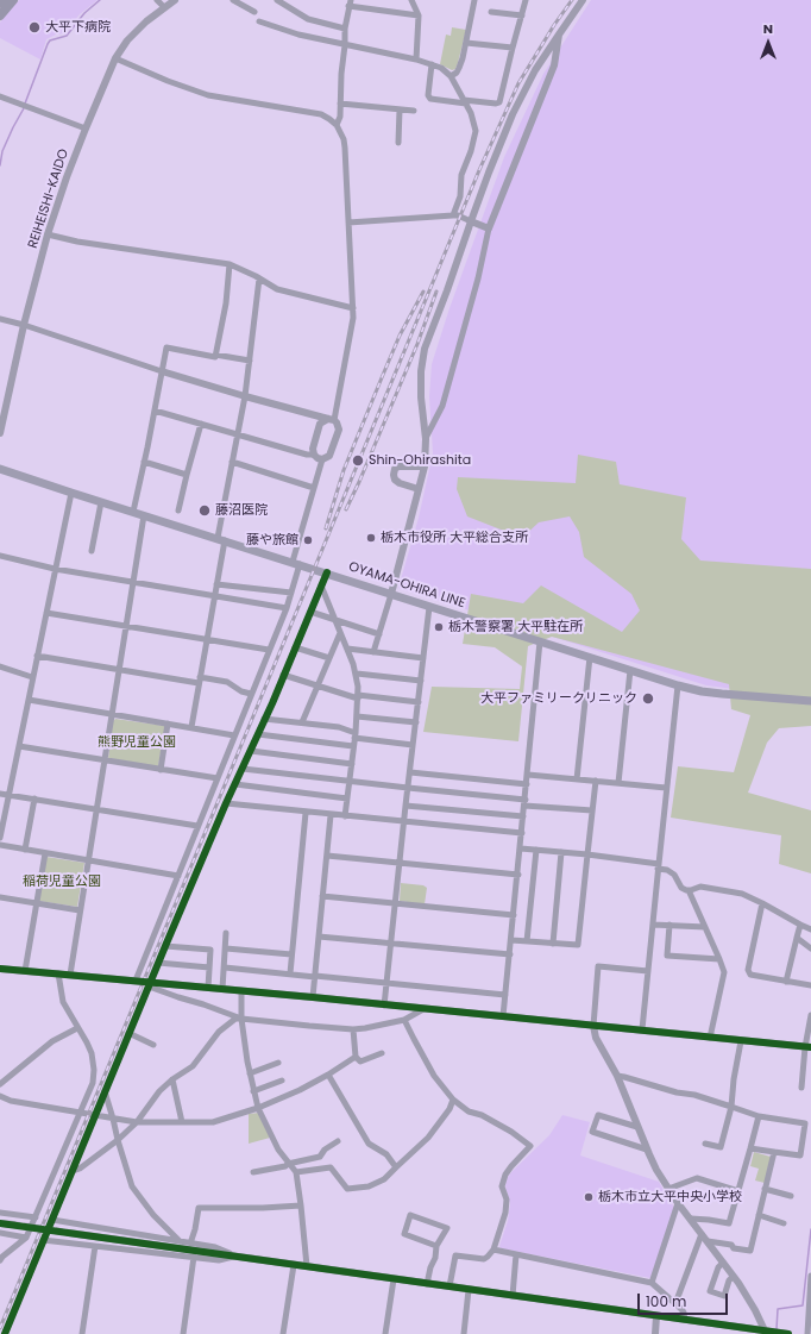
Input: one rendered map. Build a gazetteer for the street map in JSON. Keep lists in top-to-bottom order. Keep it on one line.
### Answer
{"streets":{"main road":["OYAMA-OHIRA LINE"],"street":["REIHEISHI-KAIDO"]},"parks":["熊野児童公園","稲荷児童公園"],"places":["大平下病院","Shin-Ohirashita","藤沼医院","栃木市役所 大平総合支所","藤や旅館","栃木警察署 大平駐在所","大平ファミリークリニック","栃木市立大平中央小学校"],"scale_bar":"100 m","north":"top"}
